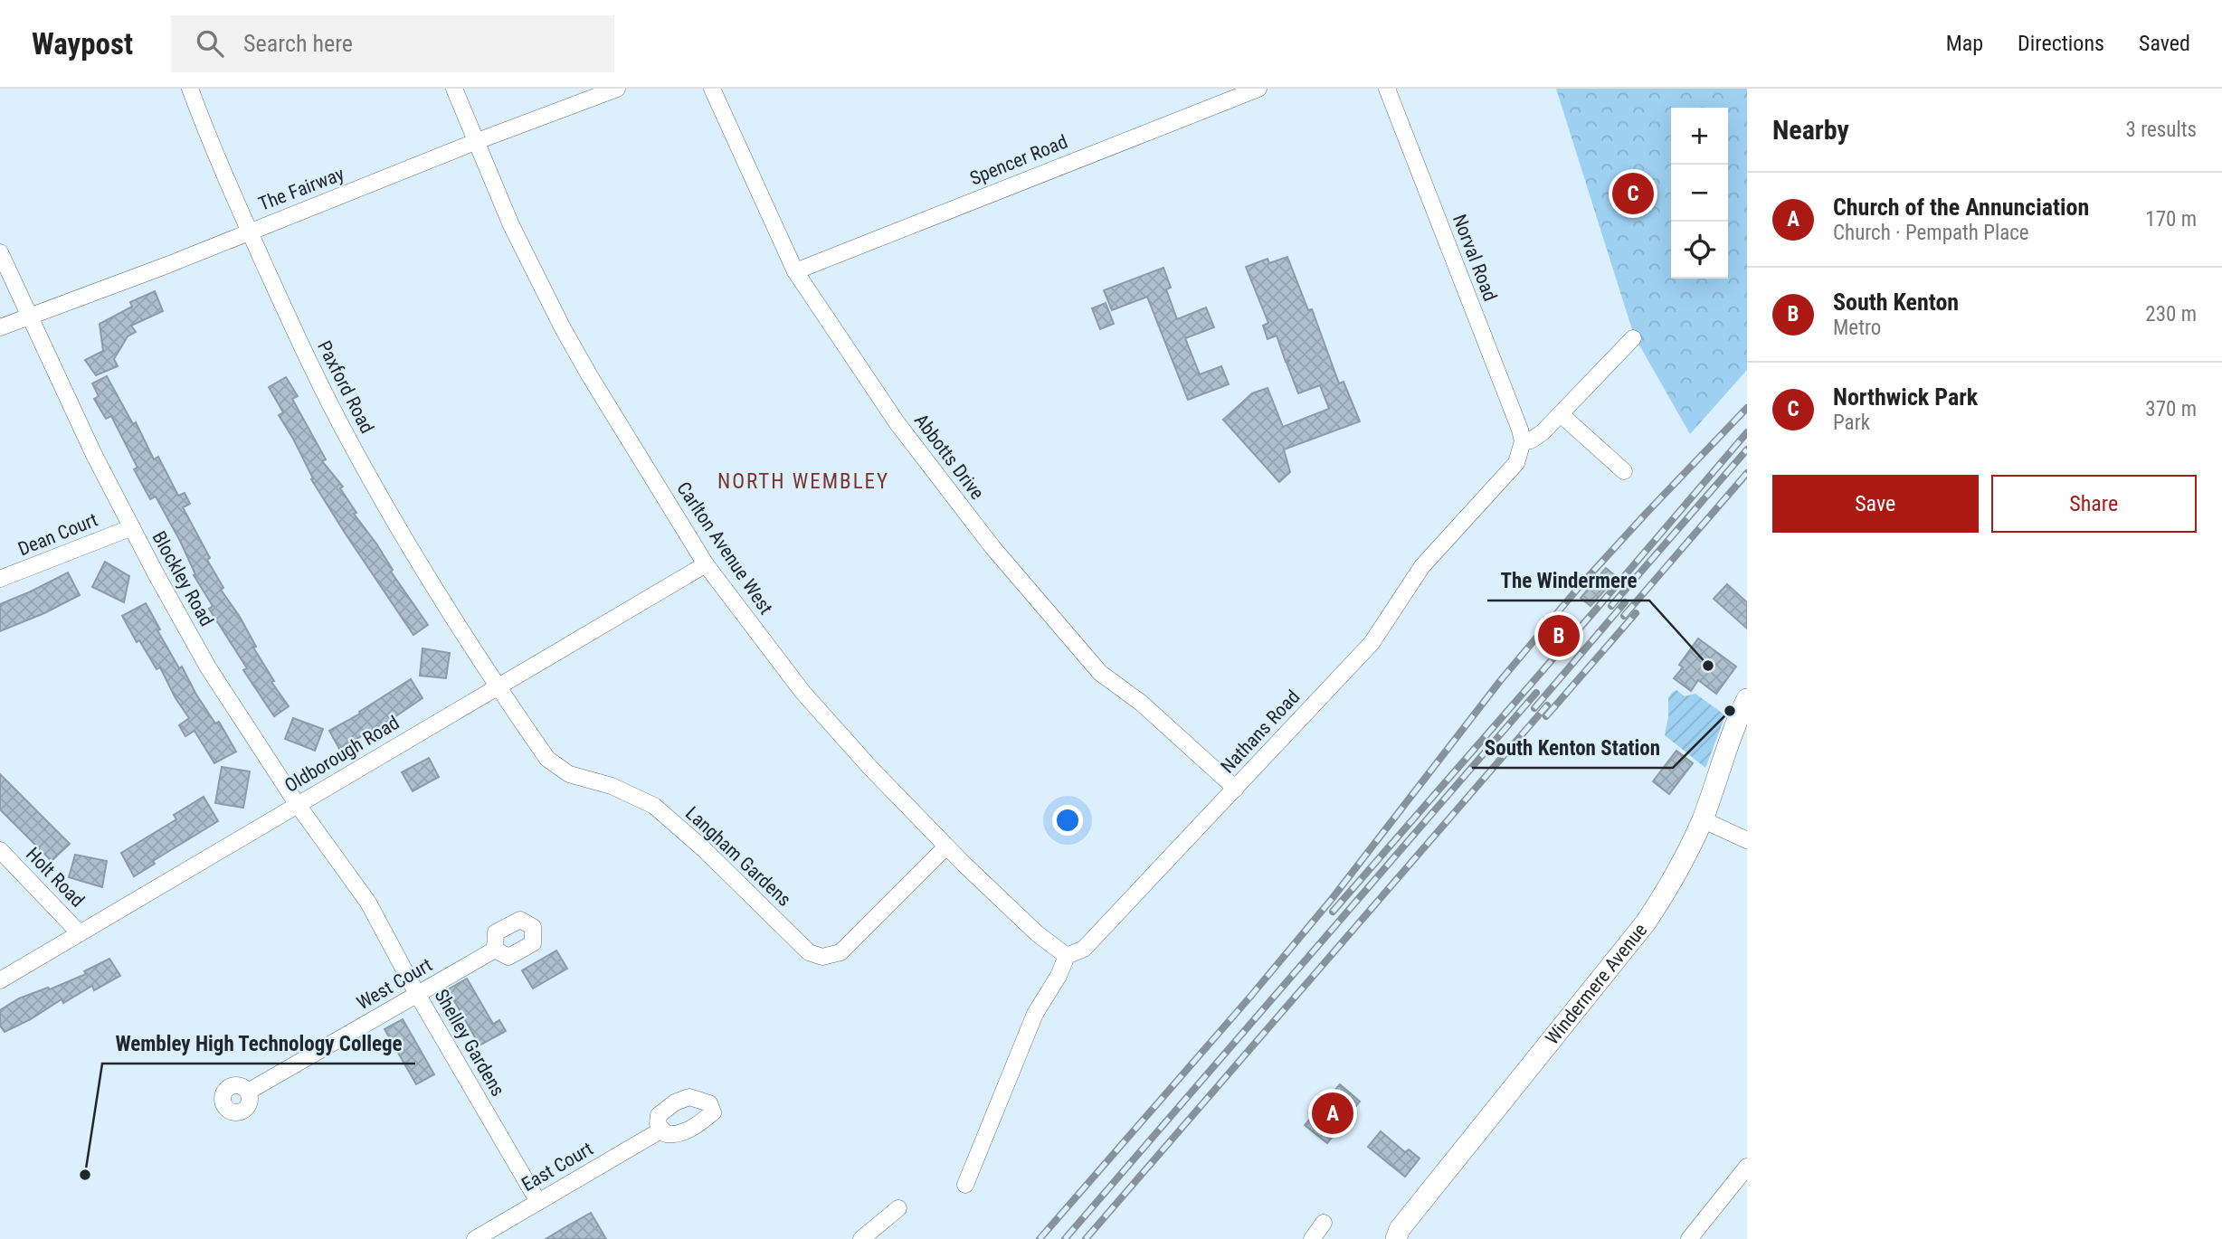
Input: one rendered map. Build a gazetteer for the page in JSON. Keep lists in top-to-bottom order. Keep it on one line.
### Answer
{"streets":{"street":["Spencer Road","The Fairway","Norval Road","Paxford Road","Abbotts Drive","Dean Court","Carlton Avenue West","Blockley Road","Nathans Road","Oldborough Road","Langham Gardens","Holt Road","West Court","Windermere Avenue","Shelley Gardens","East Court"]},"crossings":[["Spencer Road","Abbotts Drive"],["The Fairway","Paxford Road"],["The Fairway","Carlton Avenue West"],["The Fairway","Blockley Road"],["Norval Road","Nathans Road"],["Paxford Road","Oldborough Road"],["Paxford Road","Langham Gardens"],["Abbotts Drive","Nathans Road"],["Dean Court","Blockley Road"],["Carlton Avenue West","Nathans Road"],["Carlton Avenue West","Oldborough Road"],["Carlton Avenue West","Langham Gardens"],["Blockley Road","Oldborough Road"],["Blockley Road","Shelley Gardens"],["Oldborough Road","Langham Gardens"],["Oldborough Road","Holt Road"],["West Court","Shelley Gardens"],["Shelley Gardens","East Court"]],"districts":["NORTH WEMBLEY"],"places":["The Windermere","South Kenton Station","Wembley High Technology College"],"page":{"header":"Waypost","search":"Search here","nav":["Map","Directions","Saved"],"heading":["Nearby","3 results"],"map_buttons":["+","−"],"pins":["C","B","A"],"list":[{"mark":"A","name":"Church of the Annunciation","note":"Church · Pempath Place","value":"170 m"},{"mark":"B","name":"South Kenton","note":"Metro","value":"230 m"},{"mark":"C","name":"Northwick Park","note":"Park","value":"370 m"}],"buttons":["Save","Share"]}}
